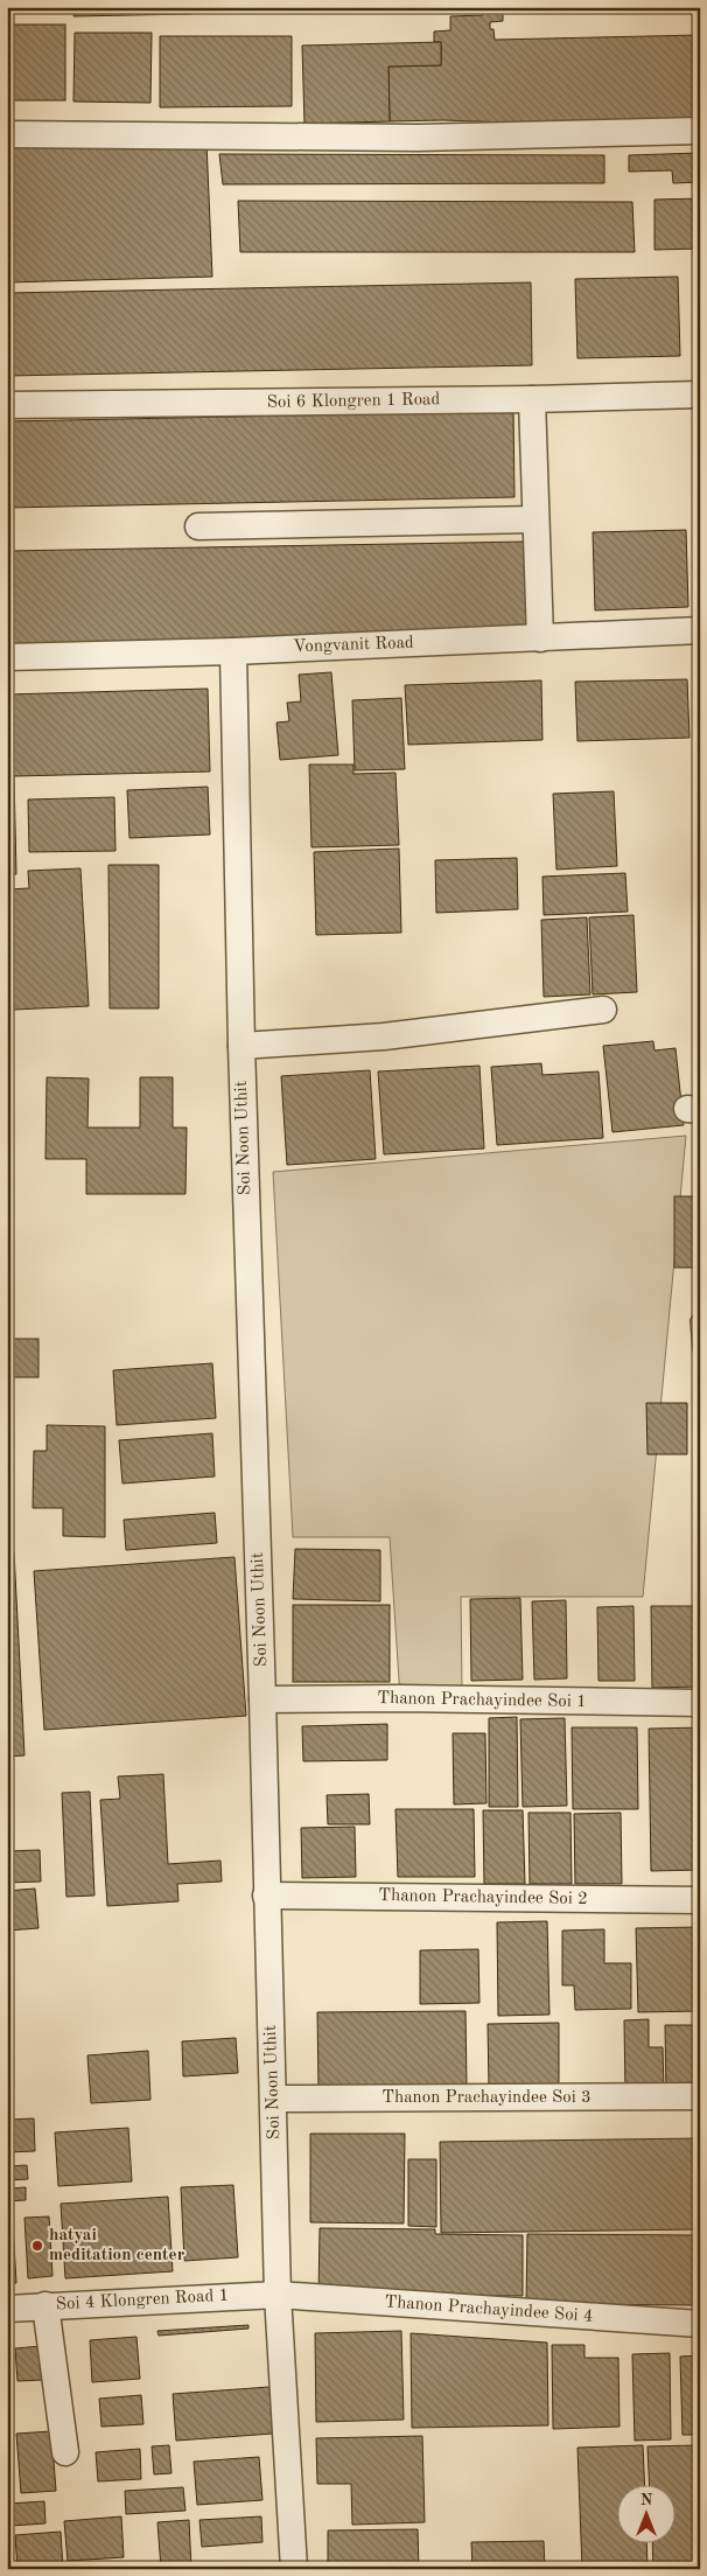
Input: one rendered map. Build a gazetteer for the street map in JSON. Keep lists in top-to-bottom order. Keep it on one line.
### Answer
{"streets":{"street":["Soi 6 Klongren 1 Road","Vongvanit Road","Soi Noon Uthit","Thanon Prachayindee Soi 1","Thanon Prachayindee Soi 2","Thanon Prachayindee Soi 3","Soi 4 Klongren Road 1","Thanon Prachayindee Soi 4"]},"crossings":[["Vongvanit Road","Soi Noon Uthit"],["Soi Noon Uthit","Thanon Prachayindee Soi 1"],["Soi Noon Uthit","Thanon Prachayindee Soi 2"],["Soi Noon Uthit","Thanon Prachayindee Soi 3"],["Soi Noon Uthit","Soi 4 Klongren Road 1"],["Soi Noon Uthit","Thanon Prachayindee Soi 4"],["Soi 4 Klongren Road 1","Thanon Prachayindee Soi 4"]],"places":["hatyai meditation center"],"north":"top"}
